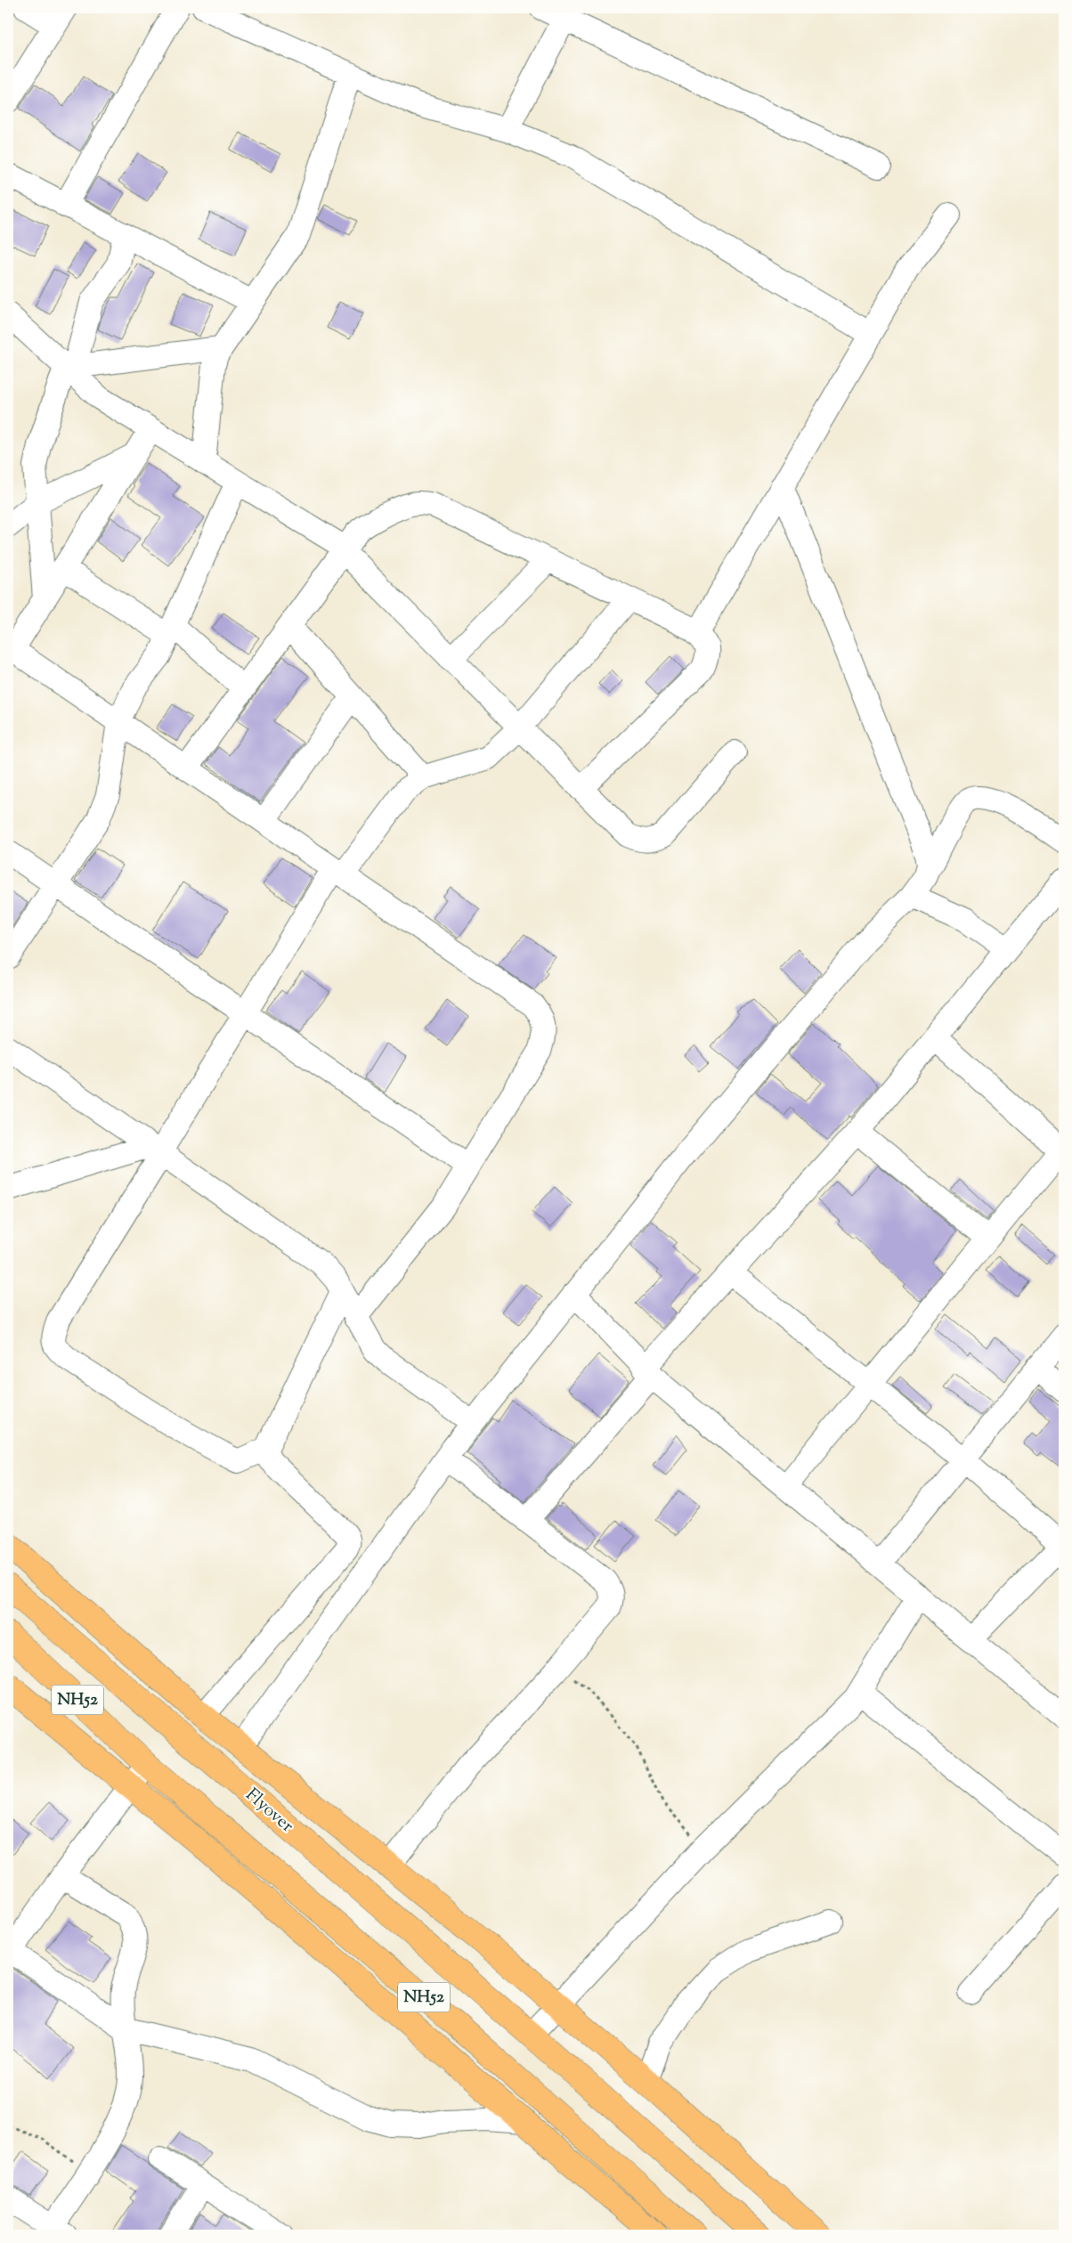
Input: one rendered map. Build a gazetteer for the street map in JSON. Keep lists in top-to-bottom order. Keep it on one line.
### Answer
{"streets":{"main road":["NH52","Flyover"]},"crossings":[["NH52","Flyover"]]}
